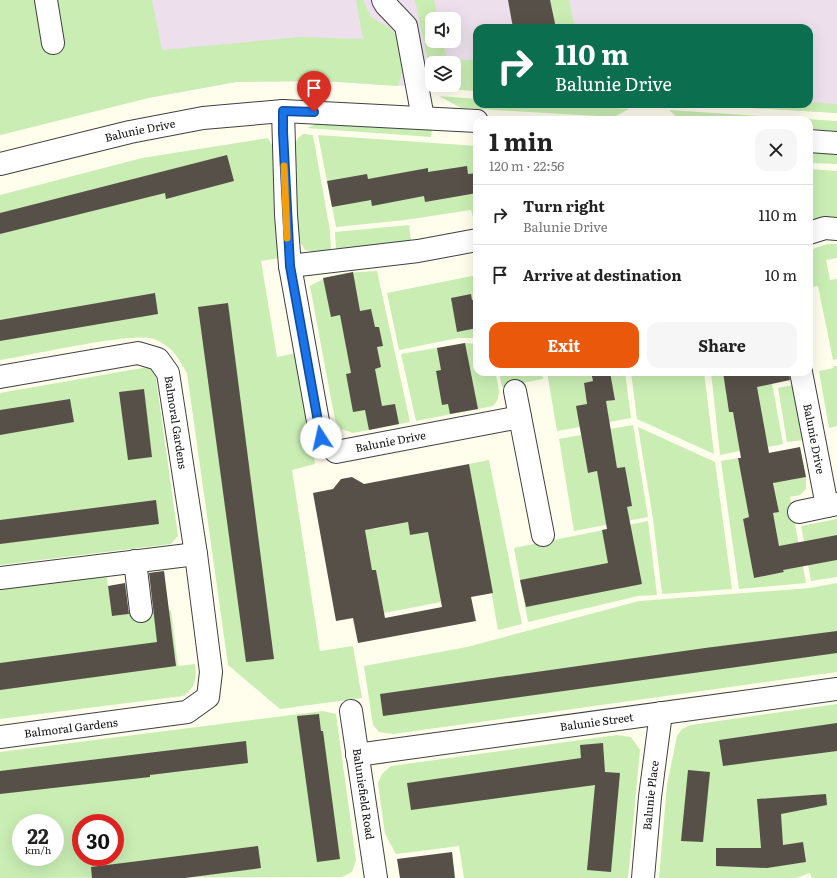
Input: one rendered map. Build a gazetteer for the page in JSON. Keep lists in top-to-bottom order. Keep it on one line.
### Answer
{"streets":{"street":["Balunie Drive","Balmoral Gardens","Balunie Street","Baluniefield Road","Balunie Place"]},"crossings":[["Balunie Street","Baluniefield Road"],["Balunie Street","Balunie Place"]],"page":{"turn":["110 m","Balunie Drive"],"heading":["1 min","120 m · 22:56"],"list":[{"name":"Turn right","note":"Balunie Drive","value":"110 m"},{"name":"Arrive at destination","value":"10 m"}],"buttons":["Exit","Share"],"speed":"22 km/h","limit":"30"}}
